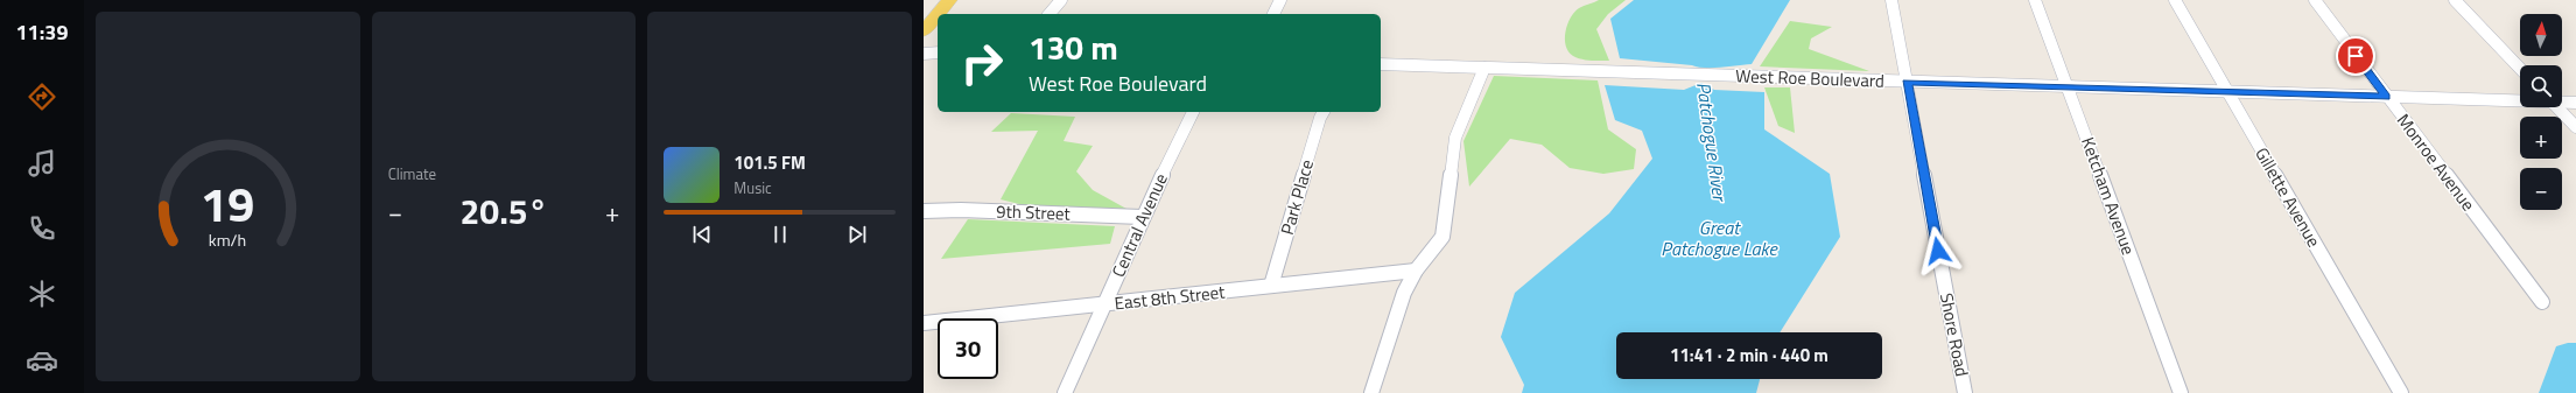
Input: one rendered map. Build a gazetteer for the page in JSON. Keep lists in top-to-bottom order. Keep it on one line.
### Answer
{"streets":{"street":["West Roe Boulevard","Monroe Avenue","Ketcham Avenue","Park Place","Gillette Avenue","9th Street","Central Avenue","East 8th Street","Shore Road"]},"crossings":[["West Roe Boulevard","Monroe Avenue"],["West Roe Boulevard","Ketcham Avenue"],["West Roe Boulevard","Gillette Avenue"],["West Roe Boulevard","Shore Road"],["Park Place","East 8th Street"],["9th Street","Central Avenue"],["Central Avenue","East 8th Street"]],"water":["Patchogue River","Great Patchogue Lake"],"north":"top","page":{"tabs":"11:39","tile":"Climate","map_buttons":["+","−"],"turn":["130 m","West Roe Boulevard"],"song":["101.5 FM","Music"],"heat":["−","20.5°","+"],"limit":"30","trip":"11:41 · 2 min · 440 m","gauge":["19","km/h"]}}
